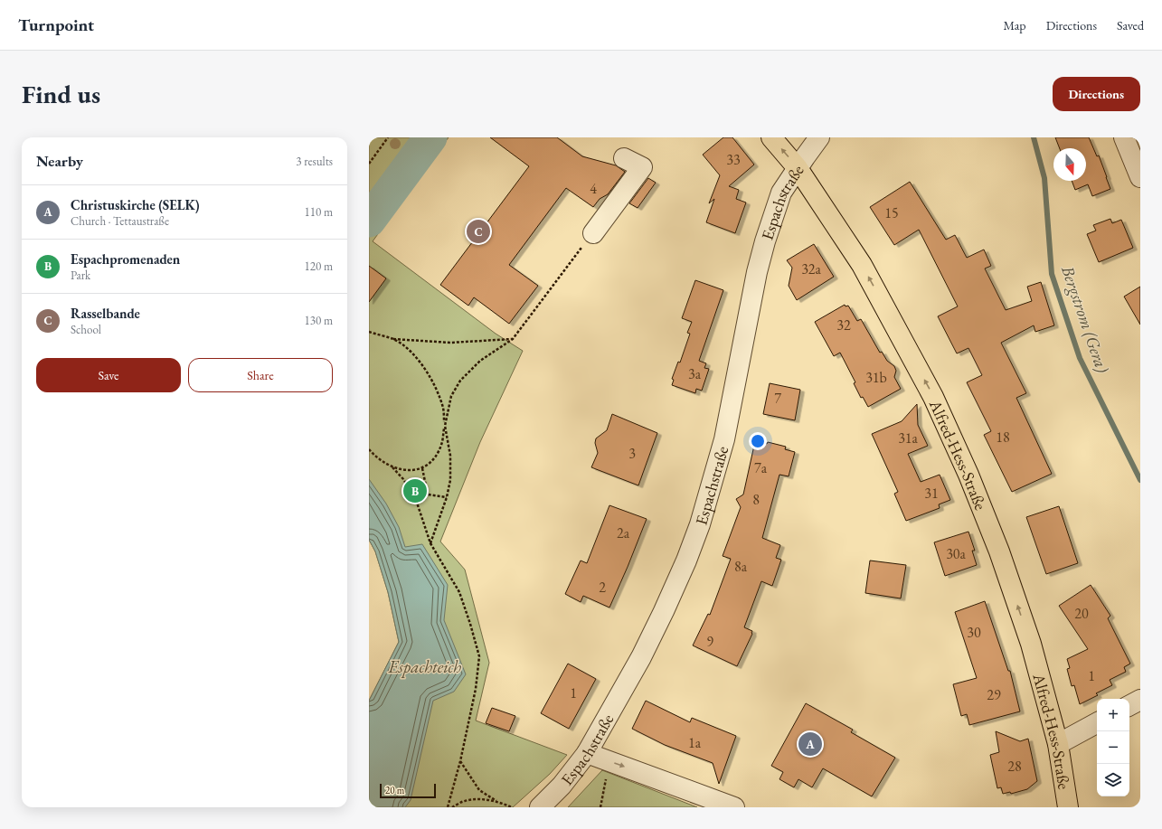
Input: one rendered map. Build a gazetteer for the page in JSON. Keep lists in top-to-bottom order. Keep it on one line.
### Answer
{"streets":{"main road":["Alfred-Hess-Straße"],"street":["Espachstraße"]},"crossings":[["Espachstraße","Alfred-Hess-Straße"]],"one_way":["Alfred-Hess-Straße"],"water":["Bergstrom (Gera)","Espachteich"],"house_numbers":["33","4","15","32a","32","3a","31b","7","18","31a","3","7a","31","8","2a","30a","8a","2","20","30","9","1","1","29","1a","28"],"scale_bar":"20 m","north":"bottom","page":{"header":"Turnpoint","nav":["Map","Directions","Saved"],"buttons":["Directions",["Save","Share"]],"title":"Find us","heading":["Nearby","3 results"],"list":[{"mark":"A","name":"Christuskirche (SELK)","note":"Church · Tettaustraße","value":"110 m"},{"mark":"B","name":"Espachpromenaden","note":"Park","value":"120 m"},{"mark":"C","name":"Rasselbande","note":"School","value":"130 m"}],"pins":["C","B","A"],"map_buttons":["+","−"],"scale":"20 m"}}
